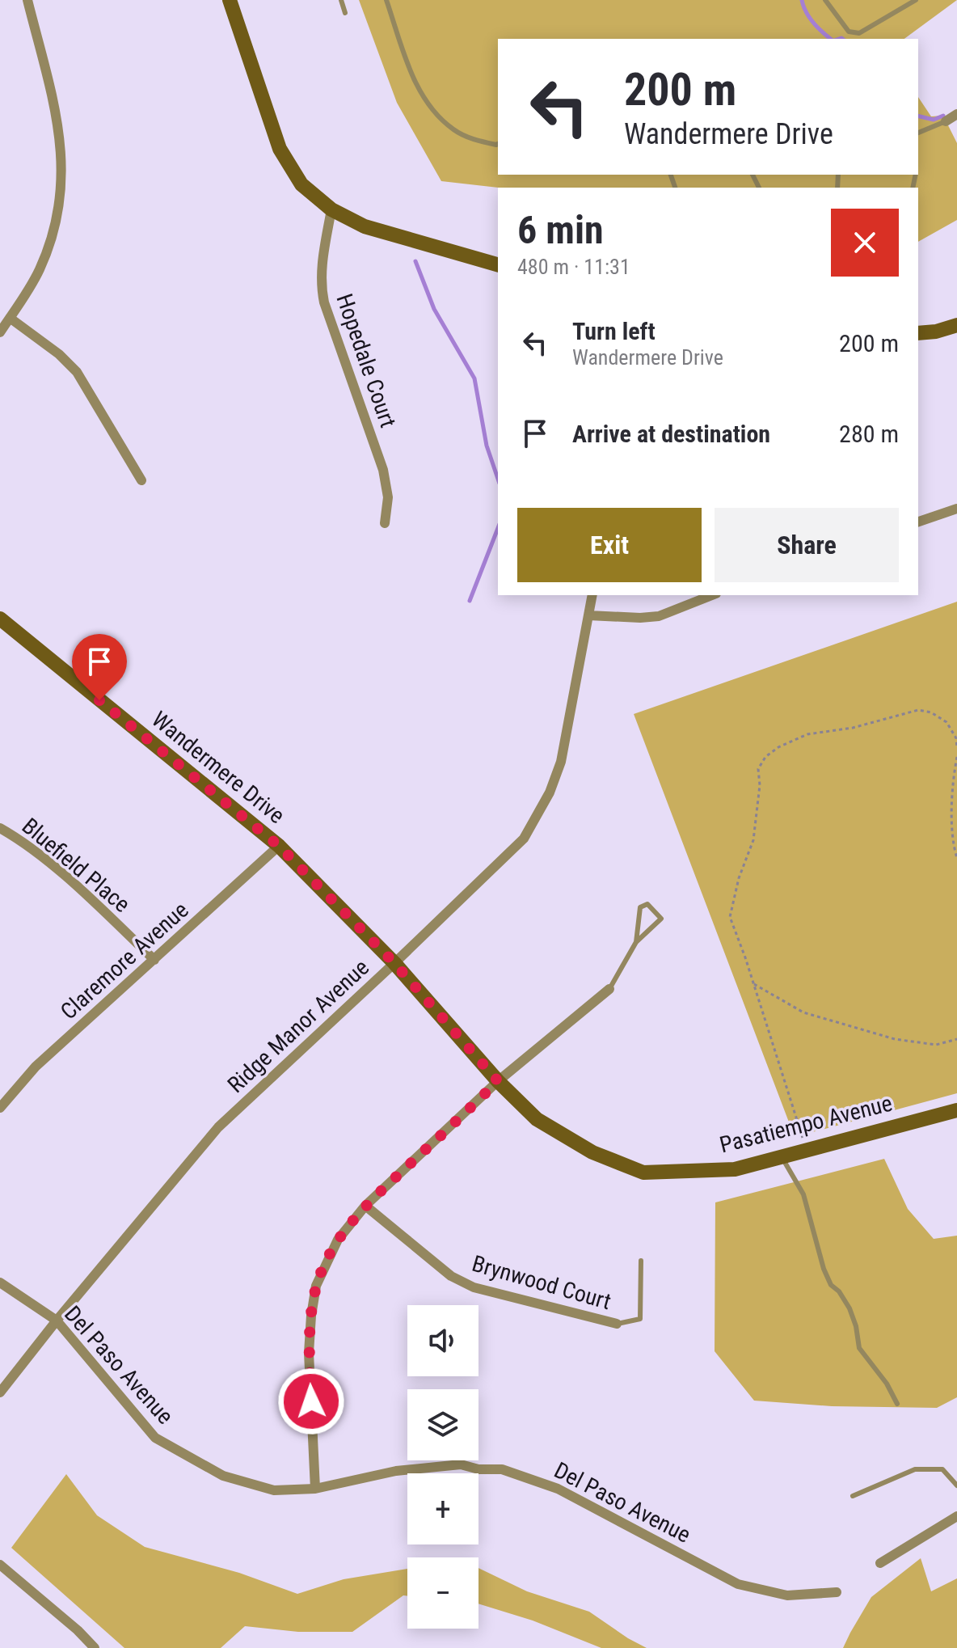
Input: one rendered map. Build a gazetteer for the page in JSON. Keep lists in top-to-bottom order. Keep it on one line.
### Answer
{"streets":{"street":["Hopedale Court","Wandermere Drive","Bluefield Place","Claremore Avenue","Ridge Manor Avenue","Pasatiempo Avenue","Brynwood Court","Del Paso Avenue"]},"crossings":[["Wandermere Drive","Claremore Avenue"],["Wandermere Drive","Ridge Manor Avenue"],["Wandermere Drive","Pasatiempo Avenue"],["Bluefield Place","Claremore Avenue"],["Ridge Manor Avenue","Del Paso Avenue"]],"page":{"turn":["200 m","Wandermere Drive"],"heading":["6 min","480 m · 11:31"],"list":[{"name":"Turn left","note":"Wandermere Drive","value":"200 m"},{"name":"Arrive at destination","value":"280 m"}],"buttons":["Exit","Share"],"map_buttons":["+","−"]}}
